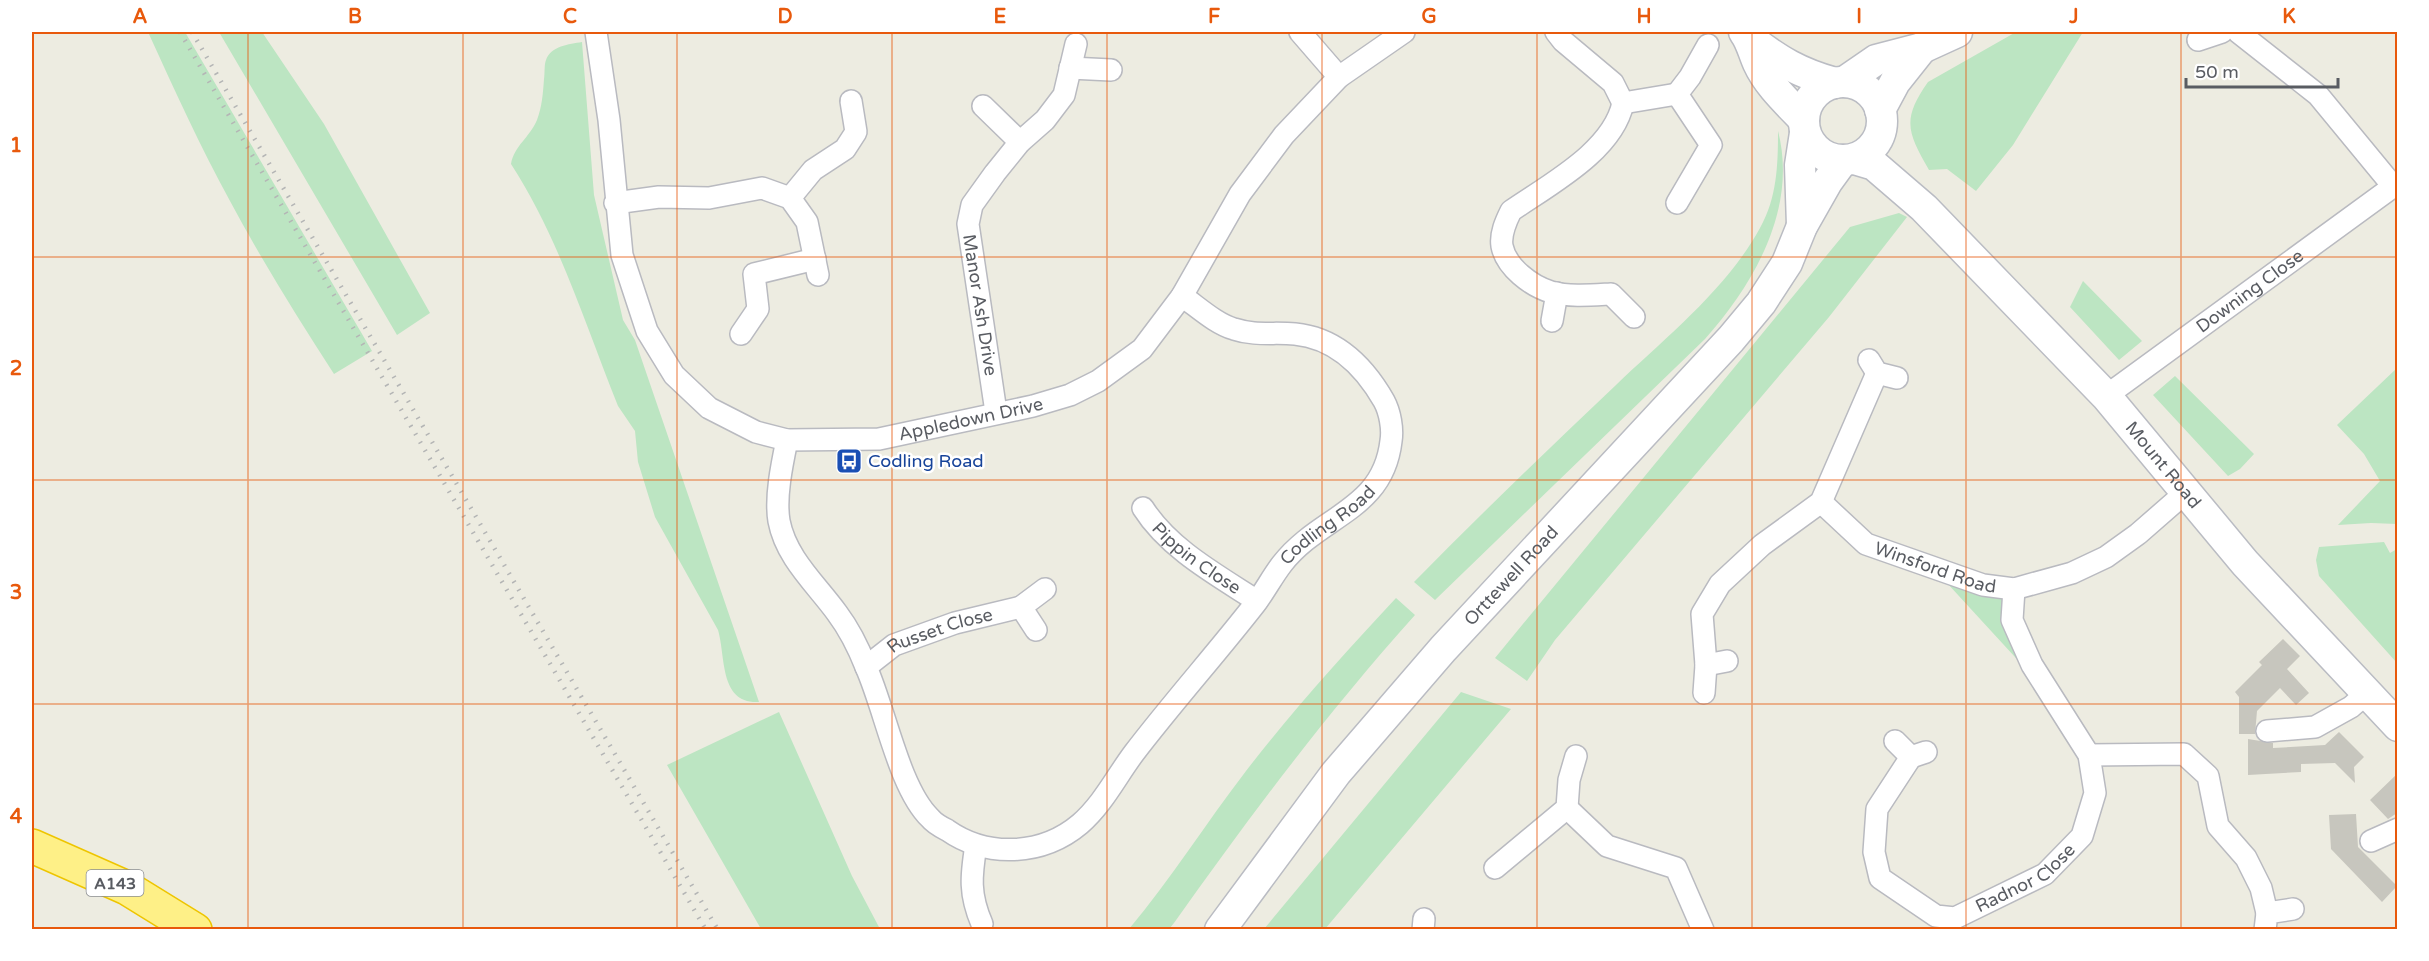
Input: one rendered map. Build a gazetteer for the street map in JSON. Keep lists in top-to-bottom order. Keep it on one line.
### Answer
{"streets":{"highway":["A143"],"street":["Downing Close","Manor Ash Drive","Appledown Drive","Mount Road","Codling Road","Pippin Close","Winsford Road","Orttewell Road","Russet Close","Radnor Close"]},"crossings":[["Downing Close","Mount Road"],["Manor Ash Drive","Appledown Drive"],["Appledown Drive","Codling Road"],["Mount Road","Winsford Road"],["Mount Road","Orttewell Road"],["Codling Road","Pippin Close"],["Codling Road","Russet Close"],["Winsford Road","Radnor Close"]],"places":{"bus stop":["Codling Road"]},"scale_bar":"50 m","grid":{"columns":["A","B","C","D","E","F","G","H","I","J","K"],"rows":["1","2","3","4"]}}
